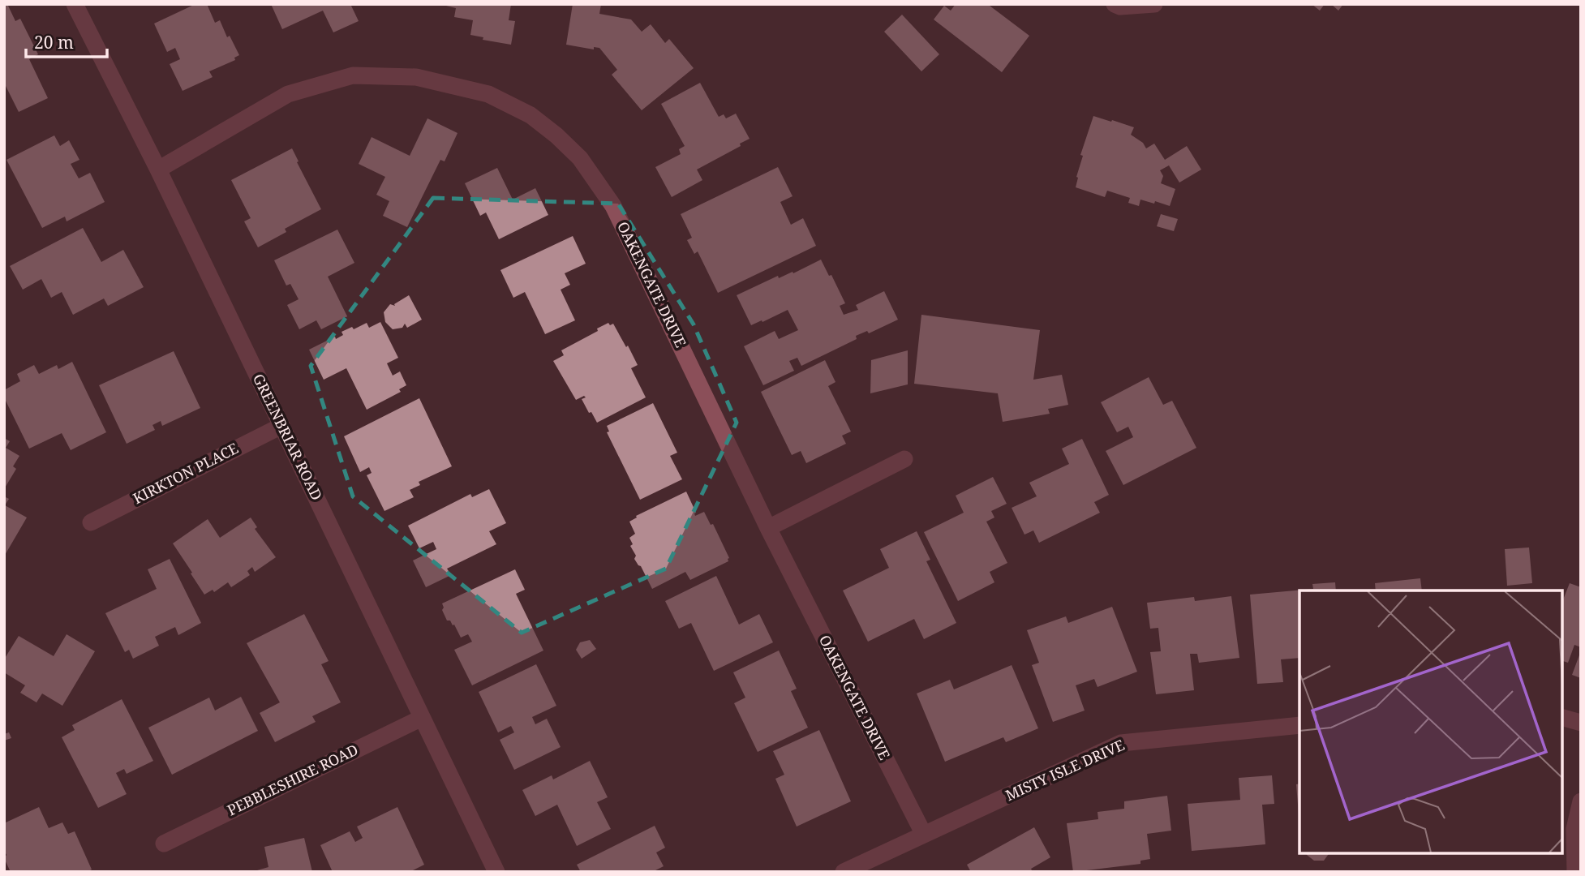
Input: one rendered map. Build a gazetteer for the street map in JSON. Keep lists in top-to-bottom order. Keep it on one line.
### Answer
{"streets":{"street":["OAKENGATE DRIVE","GREENBRIAR ROAD","KIRKTON PLACE","MISTY ISLE DRIVE","PEBBLESHIRE ROAD"]},"crossings":[["OAKENGATE DRIVE","GREENBRIAR ROAD"],["OAKENGATE DRIVE","MISTY ISLE DRIVE"],["GREENBRIAR ROAD","KIRKTON PLACE"],["GREENBRIAR ROAD","PEBBLESHIRE ROAD"]],"scale_bar":"20 m"}
